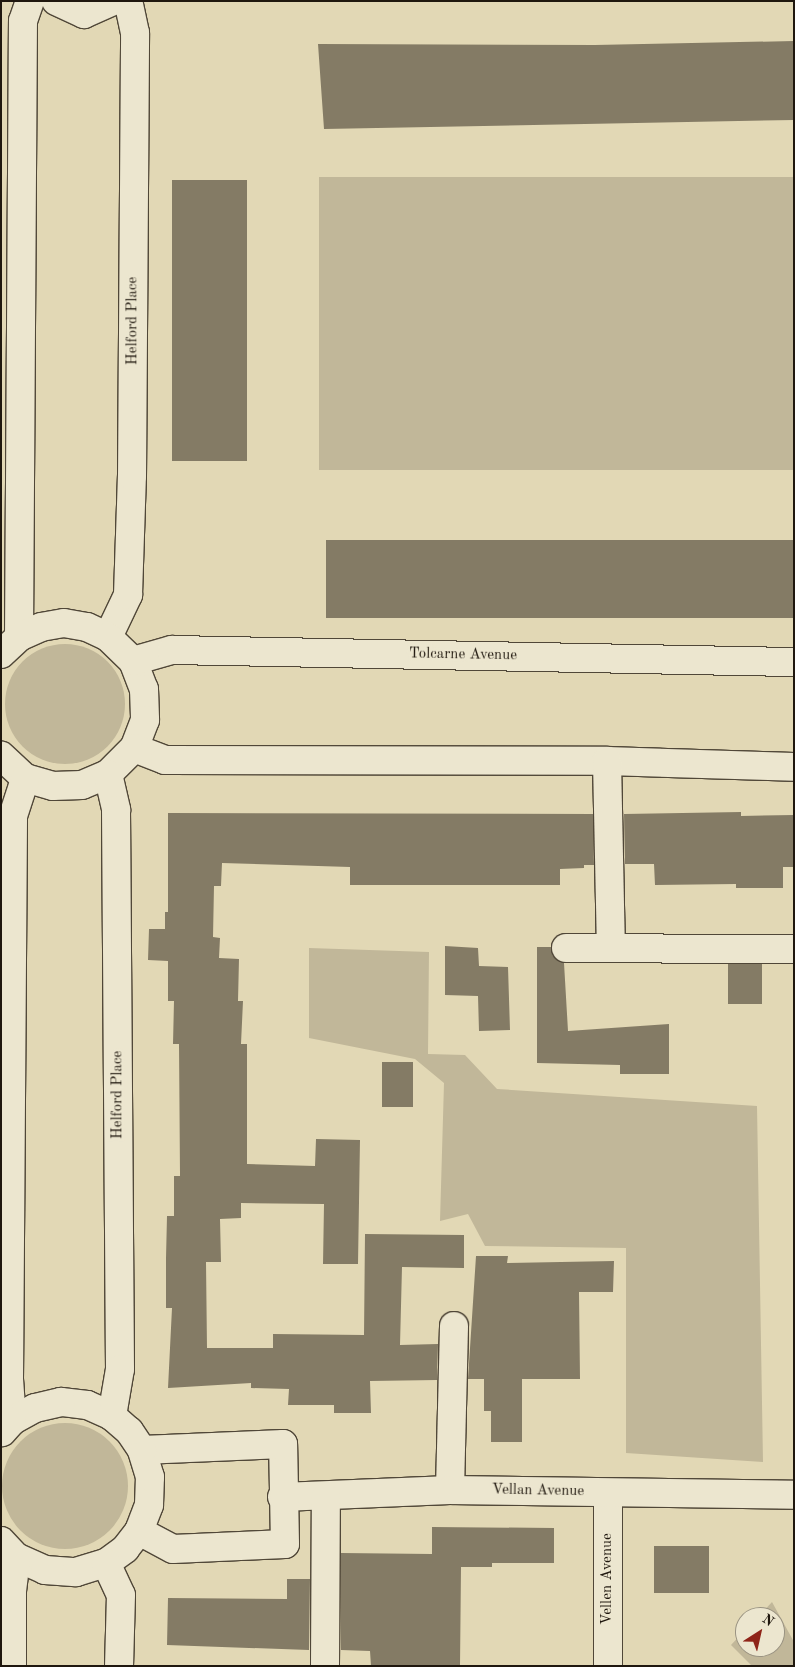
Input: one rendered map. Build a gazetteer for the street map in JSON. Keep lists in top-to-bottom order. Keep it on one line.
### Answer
{"streets":{"street":["Helford Place","Tolcarne Avenue","Vellan Avenue","Vellen Avenue"]},"crossings":[["Vellan Avenue","Vellen Avenue"]],"north":"top right"}
